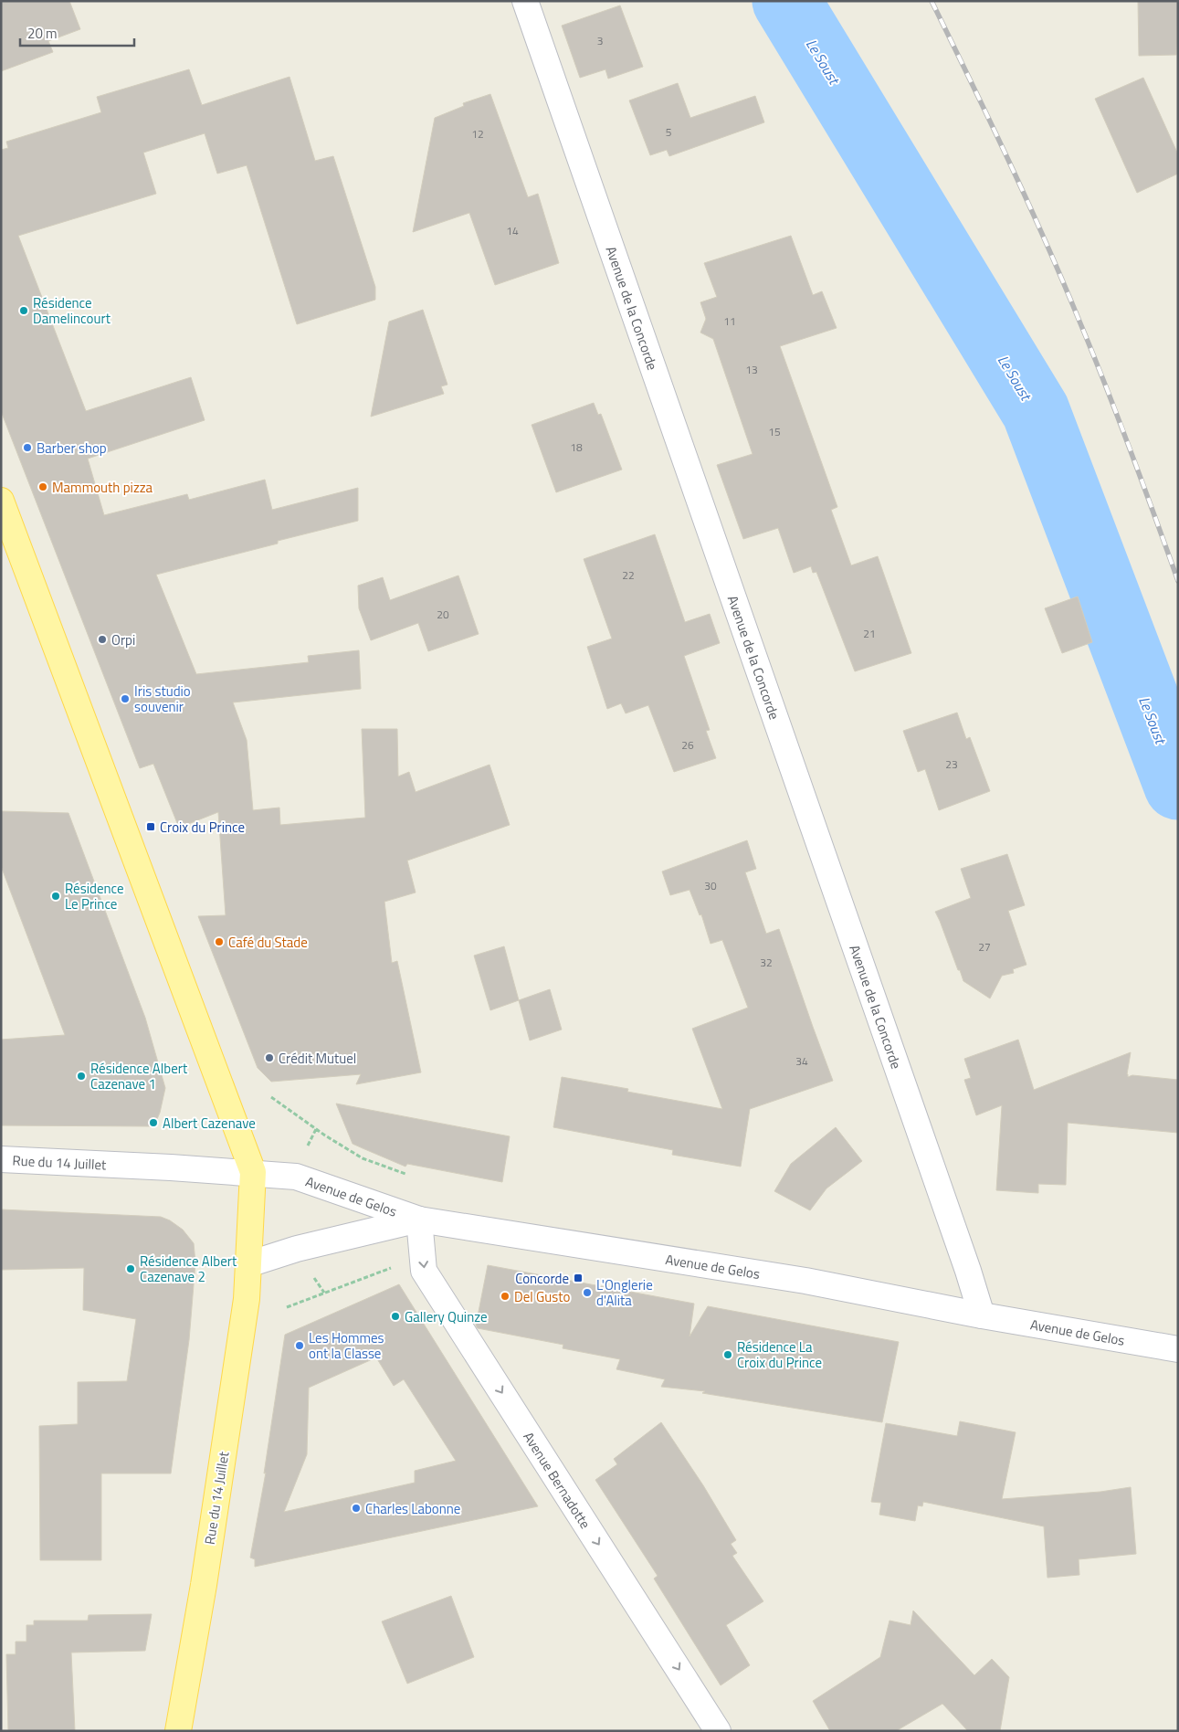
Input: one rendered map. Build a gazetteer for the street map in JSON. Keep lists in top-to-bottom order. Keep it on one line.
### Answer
{"streets":{"main road":["Rue du 14 Juillet"],"street":["Avenue de la Concorde","Avenue de Gelos","Avenue Bernadotte"]},"crossings":[["Avenue de la Concorde","Avenue de Gelos"],["Rue du 14 Juillet","Avenue de Gelos"],["Avenue de Gelos","Avenue Bernadotte"]],"one_way":["Avenue Bernadotte"],"water":["Le Soust"],"places":{"other":["Résidence Damelincourt","Barber shop","Mammouth pizza","Orpi","Iris studio souvenir","Résidence Le Prince","Café du Stade","Crédit Mutuel","Résidence Albert Cazenave 1","Albert Cazenave","Résidence Albert Cazenave 2","L'Onglerie d'Alita","Del Gusto","Gallery Quinze","Les Hommes ont la Classe","Résidence La Croix du Prince","Charles Labonne"],"transit":["Croix du Prince","Concorde"]},"house_numbers":["3","5","12","14","11","13","15","18","22","20","21","26","23","30","27","32","34"],"scale_bar":"20 m"}
